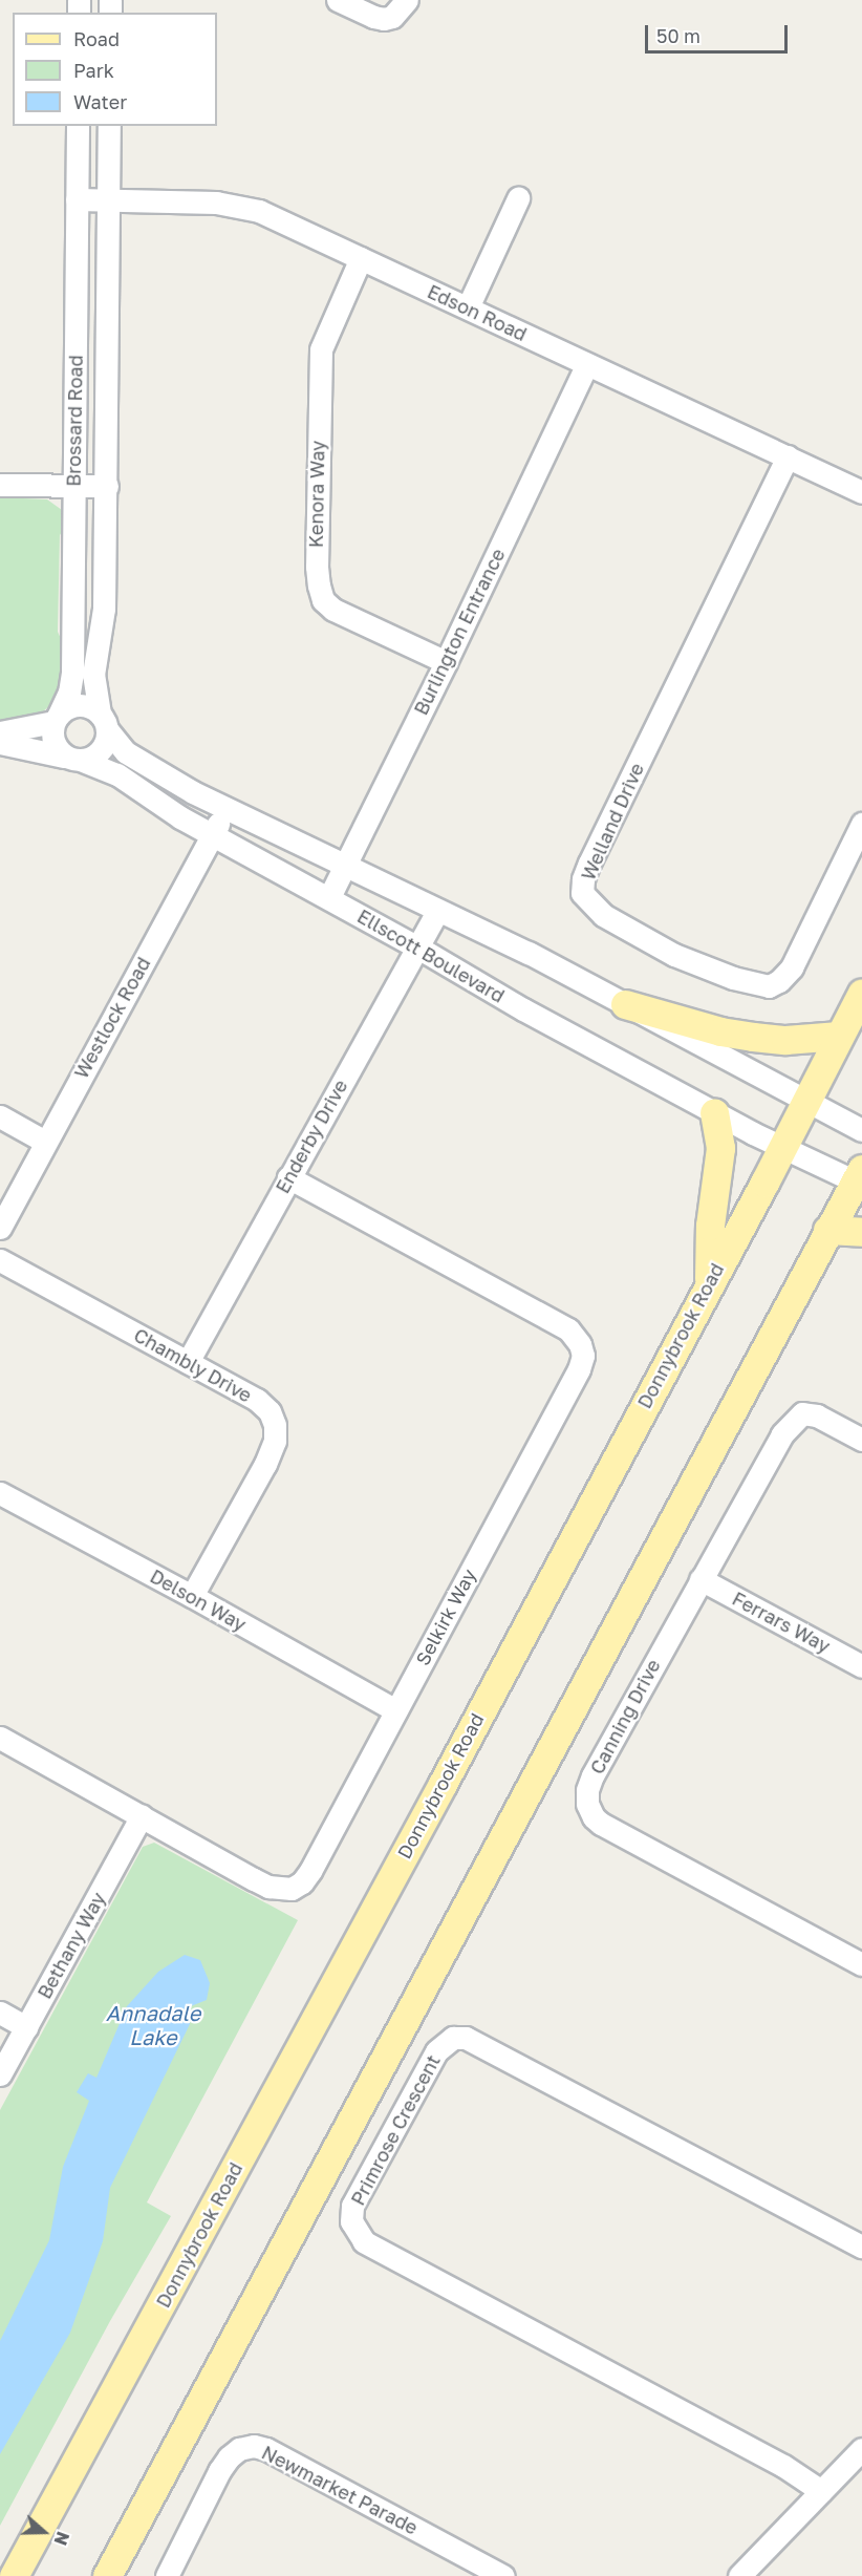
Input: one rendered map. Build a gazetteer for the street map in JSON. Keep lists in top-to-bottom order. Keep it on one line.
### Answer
{"streets":{"main road":["Donnybrook Road"],"street":["Edson Road","Brossard Road","Kenora Way","Burlington Entrance","Welland Drive","Ellscott Boulevard","Westlock Road","Enderby Drive","Chambly Drive","Delson Way","Selkirk Way","Ferrars Way","Canning Drive","Bethany Way","Primrose Crescent","Newmarket Parade"]},"crossings":[["Edson Road","Brossard Road"],["Edson Road","Kenora Way"],["Edson Road","Burlington Entrance"],["Edson Road","Welland Drive"],["Brossard Road","Ellscott Boulevard"],["Kenora Way","Burlington Entrance"],["Burlington Entrance","Ellscott Boulevard"],["Ellscott Boulevard","Westlock Road"],["Ellscott Boulevard","Enderby Drive"],["Ellscott Boulevard","Donnybrook Road"],["Enderby Drive","Chambly Drive"],["Enderby Drive","Selkirk Way"],["Chambly Drive","Delson Way"],["Delson Way","Selkirk Way"],["Selkirk Way","Bethany Way"],["Ferrars Way","Canning Drive"]],"water":["Annadale Lake"],"legend":["Road","Park","Water"],"scale_bar":"50 m","north":"right"}
